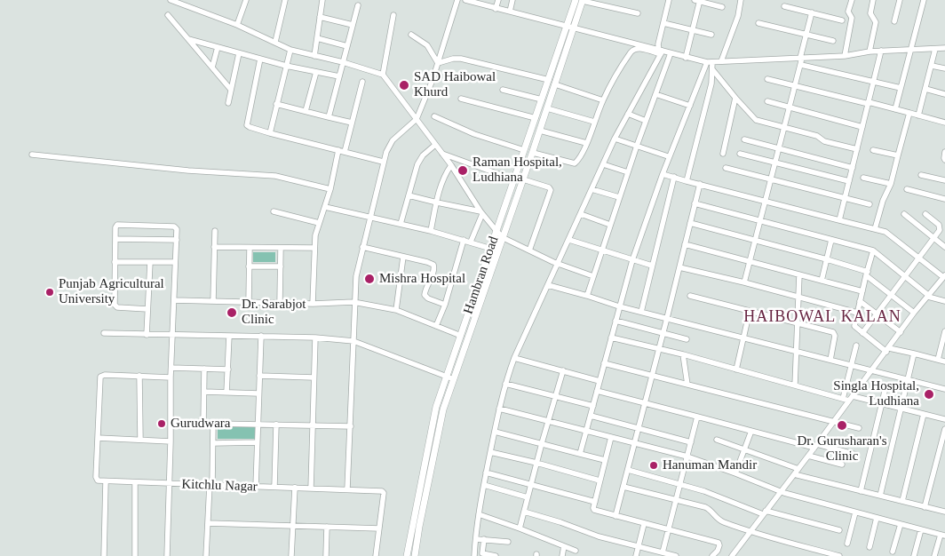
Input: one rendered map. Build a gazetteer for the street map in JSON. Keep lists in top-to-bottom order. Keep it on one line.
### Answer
{"streets":{"main road":["Hambran Road"],"street":["Kitchlu Nagar"]},"districts":["HAIBOWAL KALAN"],"places":["SAD Haibowal Khurd","Raman Hospital, Ludhiana","Mishra Hospital","Punjab Agricultural University","Dr. Sarabjot Clinic","Singla Hospital, Ludhiana","Gurudwara","Dr. Gurusharan's Clinic","Hanuman Mandir"]}
